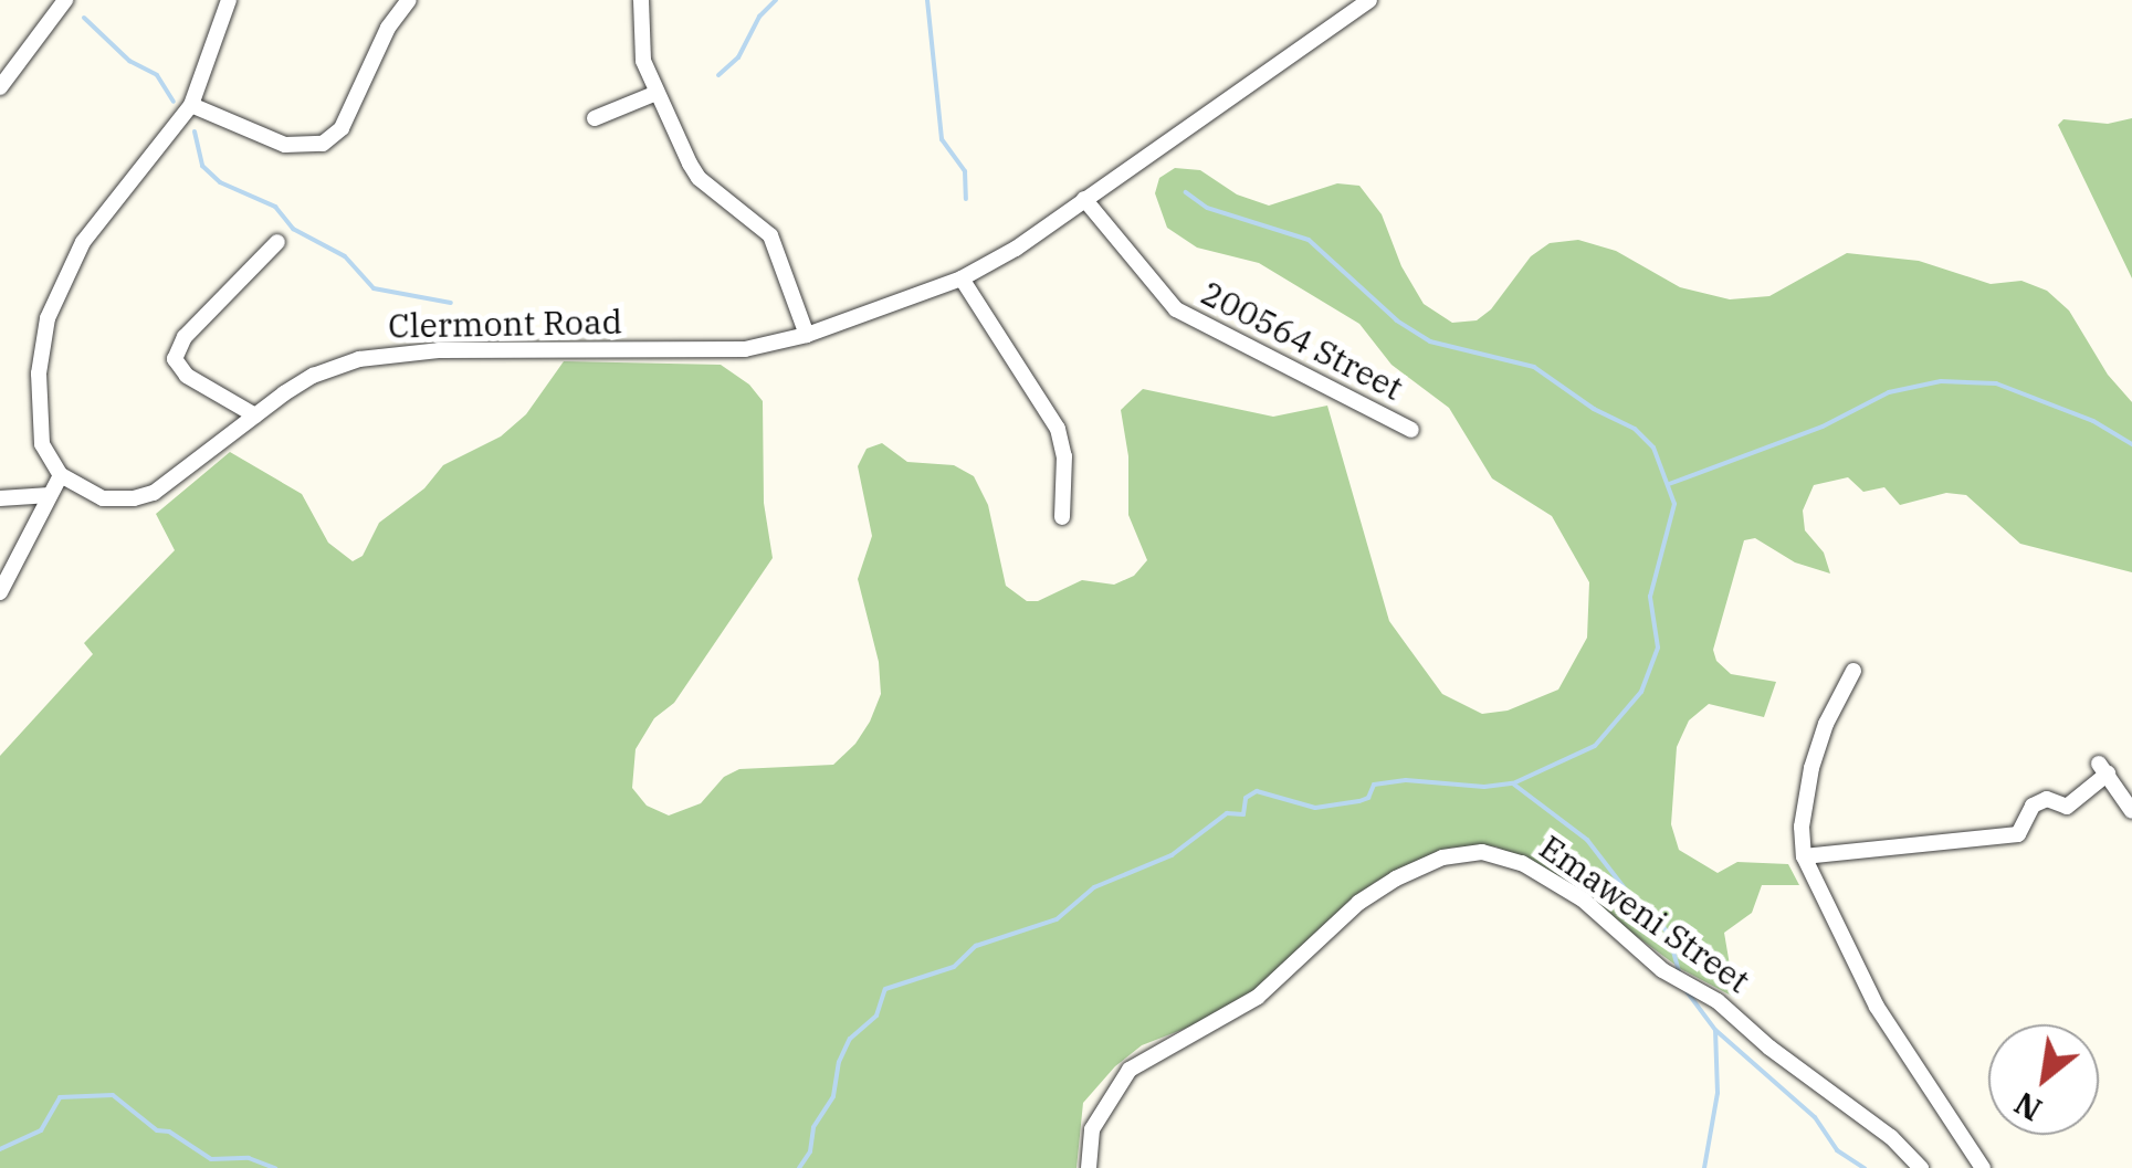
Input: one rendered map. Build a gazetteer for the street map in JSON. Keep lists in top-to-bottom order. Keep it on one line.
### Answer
{"streets":{"street":["Clermont Road","200564 Street","Emaweni Street"]},"crossings":[["Clermont Road","200564 Street"]],"north":"bottom left"}
